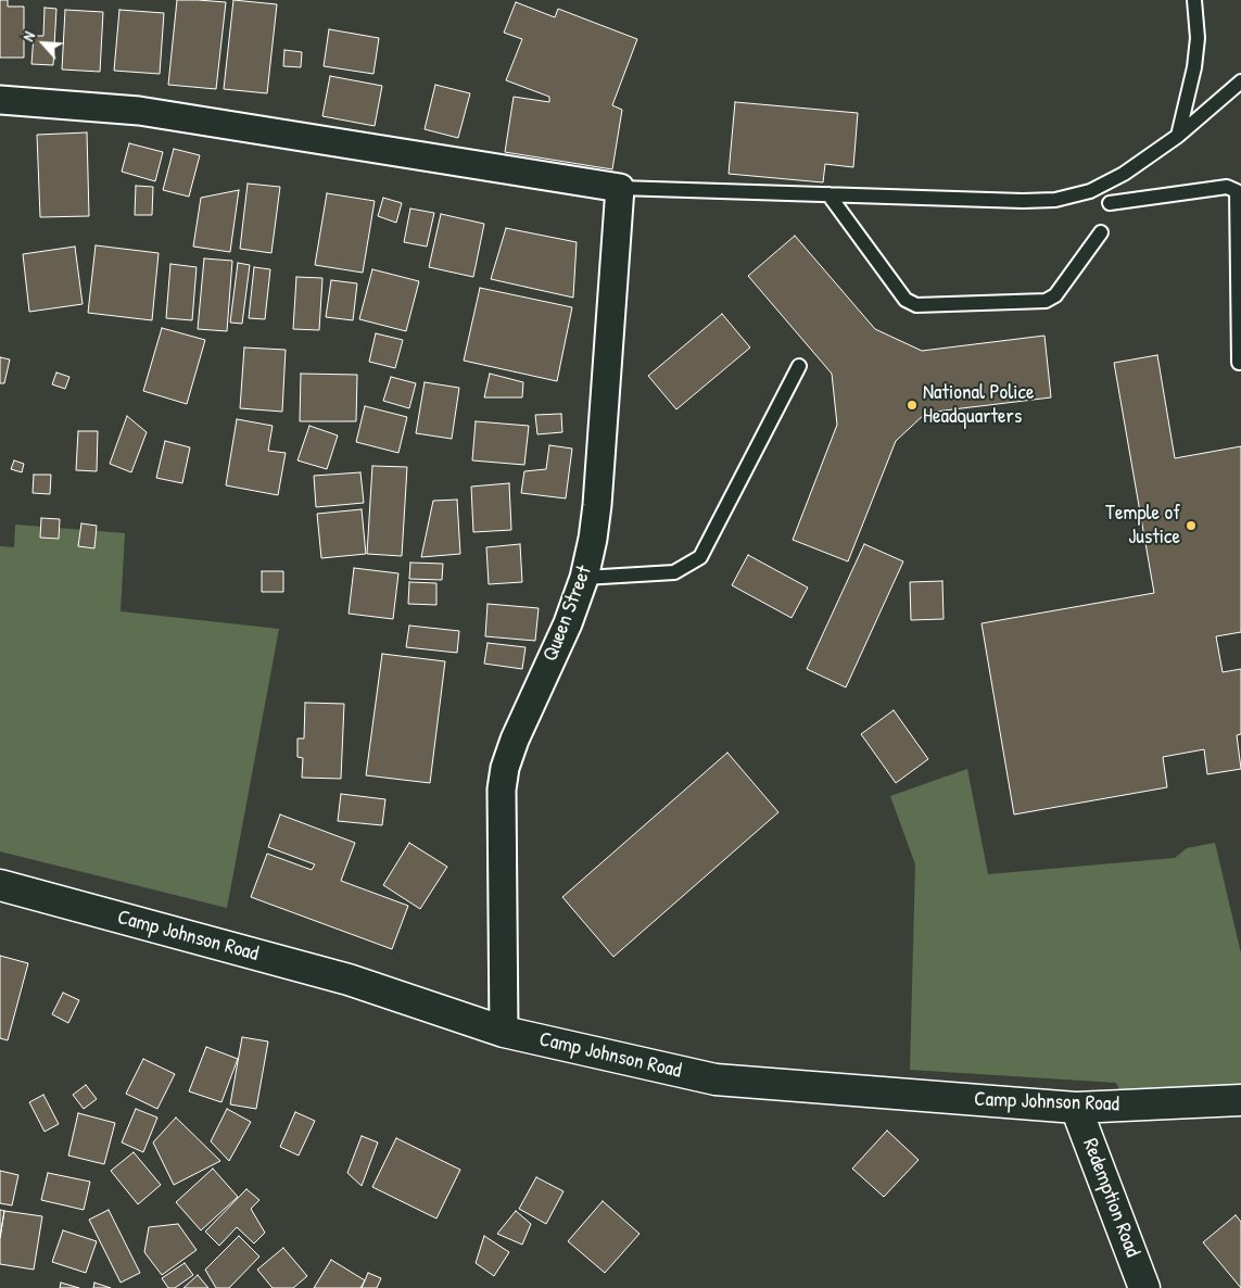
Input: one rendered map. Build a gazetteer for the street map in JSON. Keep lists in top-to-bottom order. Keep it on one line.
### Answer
{"streets":{"main road":["Camp Johnson Road","Redemption Road"],"street":["Queen Street"]},"crossings":[["Queen Street","Camp Johnson Road"],["Camp Johnson Road","Redemption Road"]],"places":["National Police Headquarters","Temple of Justice"],"north":"top left"}
